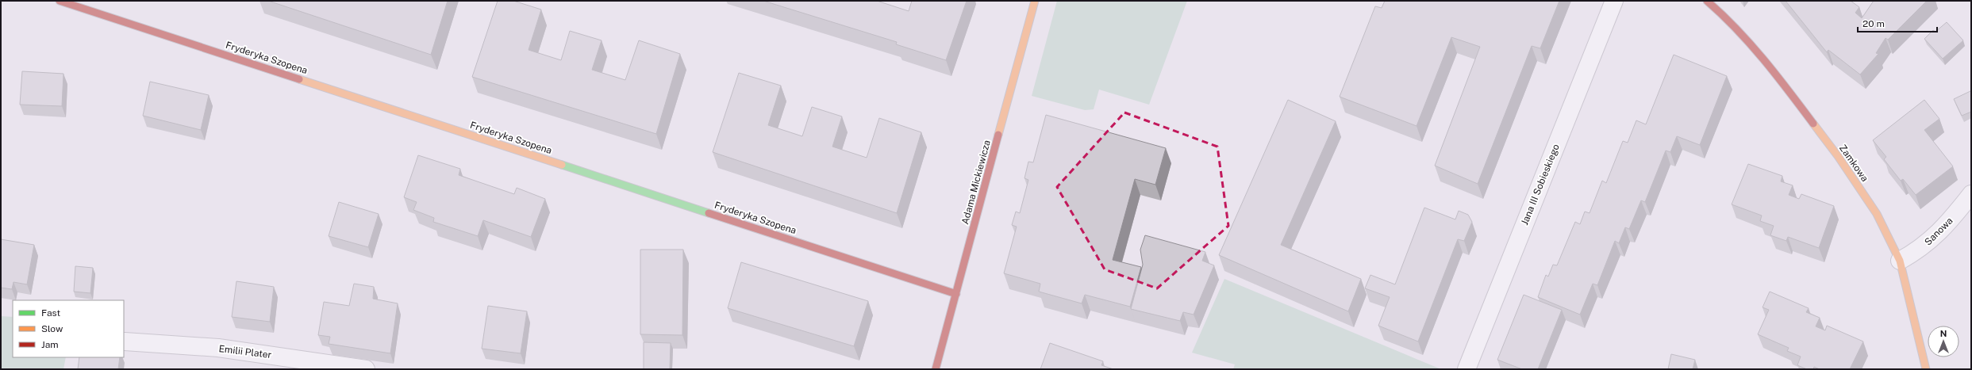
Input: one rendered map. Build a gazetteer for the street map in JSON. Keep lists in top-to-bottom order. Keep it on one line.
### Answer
{"streets":{"street":["Fryderyka Szopena","Zamkowa","Adama Mickiewicza","Jana III Sobieskiego","Sanowa","Emilii Plater"]},"crossings":[["Fryderyka Szopena","Adama Mickiewicza"],["Zamkowa","Sanowa"]],"legend":["Fast","Slow","Jam"],"scale_bar":"20 m","north":"top"}
